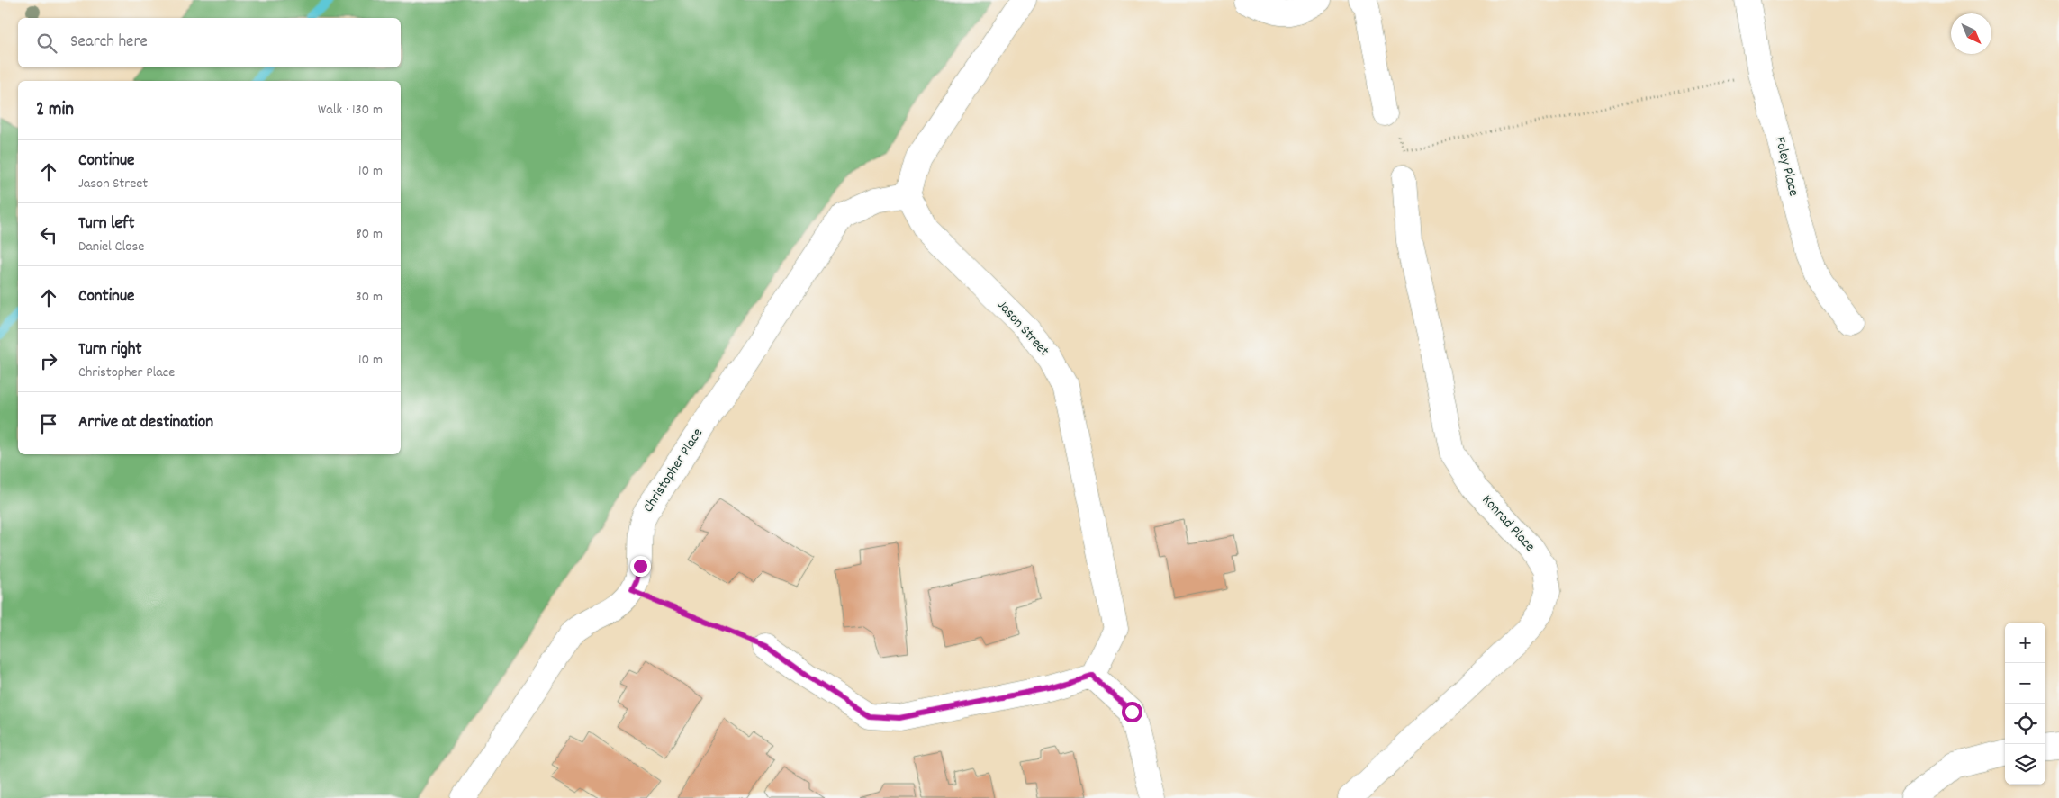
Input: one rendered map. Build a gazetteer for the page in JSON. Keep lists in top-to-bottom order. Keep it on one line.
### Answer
{"streets":{"street":["Foley Place","Jason Street","Christopher Place","Konrad Place"]},"crossings":[["Jason Street","Christopher Place"]],"north":"bottom right","page":{"search":"Search here","heading":["2 min","Walk · 130 m"],"list":[["Continue","Jason Street","10 m"],["Turn left","Daniel Close","80 m"],["Continue","30 m"],["Turn right","Christopher Place","10 m"],"Arrive at destination"],"map_buttons":["+","−"]}}
